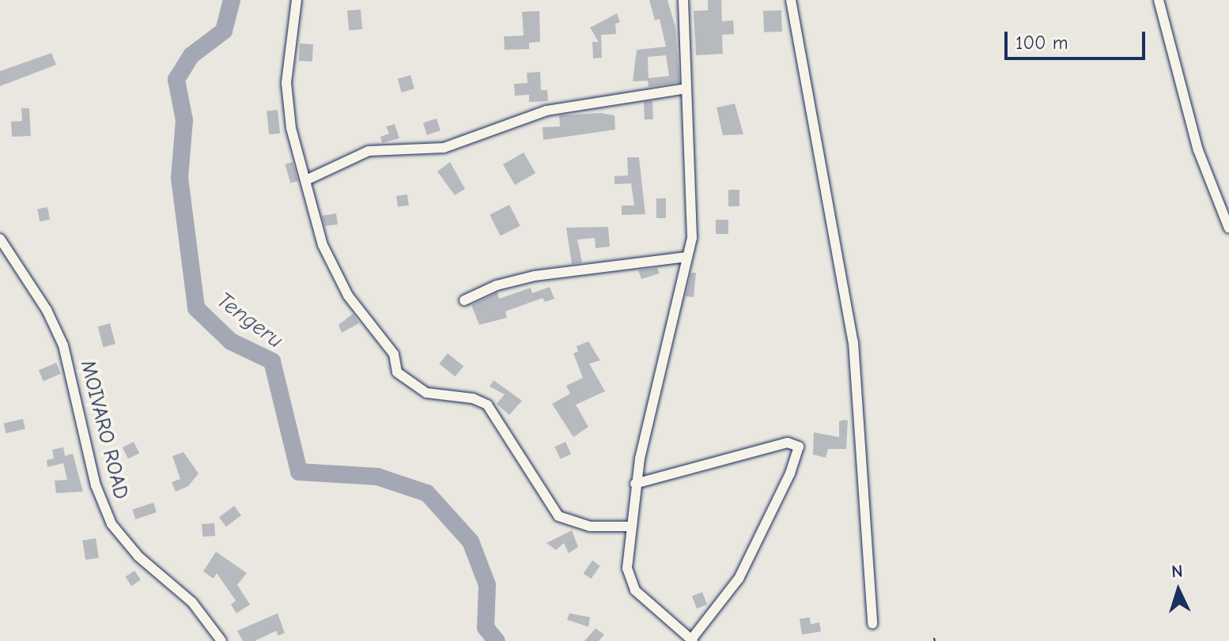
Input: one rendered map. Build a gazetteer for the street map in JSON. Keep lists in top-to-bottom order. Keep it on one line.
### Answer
{"streets":{"street":["MOIVARO ROAD"]},"water":["Tengeru"],"scale_bar":"100 m","north":"top"}
